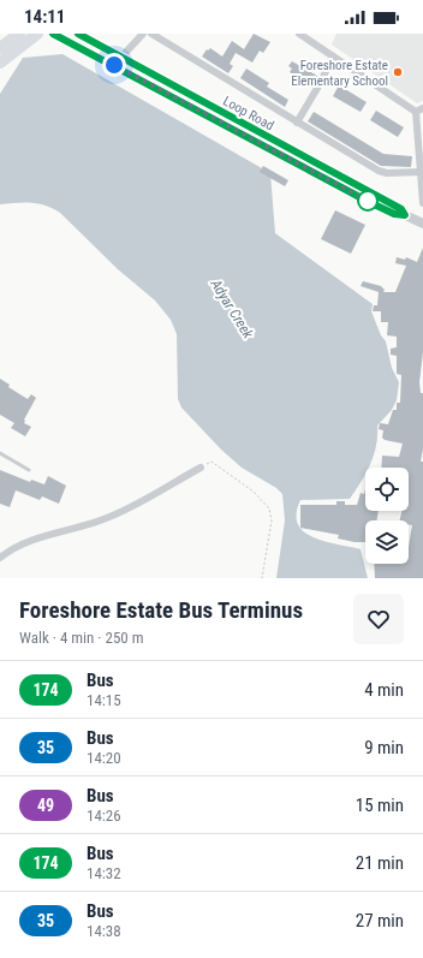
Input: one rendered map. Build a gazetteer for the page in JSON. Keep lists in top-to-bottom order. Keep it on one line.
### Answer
{"streets":{"street":["Loop Road"]},"water":["Adyar Creek"],"places":["Foreshore Estate Elementary School"],"lines":["bus line 174"],"page":{"status":"14:11","heading":["Foreshore Estate Bus Terminus","Walk · 4 min · 250 m"],"list":[{"mark":"174","name":"Bus","note":"14:15","value":"4 min"},{"mark":"35","name":"Bus","note":"14:20","value":"9 min"},{"mark":"49","name":"Bus","note":"14:26","value":"15 min"},{"mark":"174","name":"Bus","note":"14:32","value":"21 min"},{"mark":"35","name":"Bus","note":"14:38","value":"27 min"}]}}
